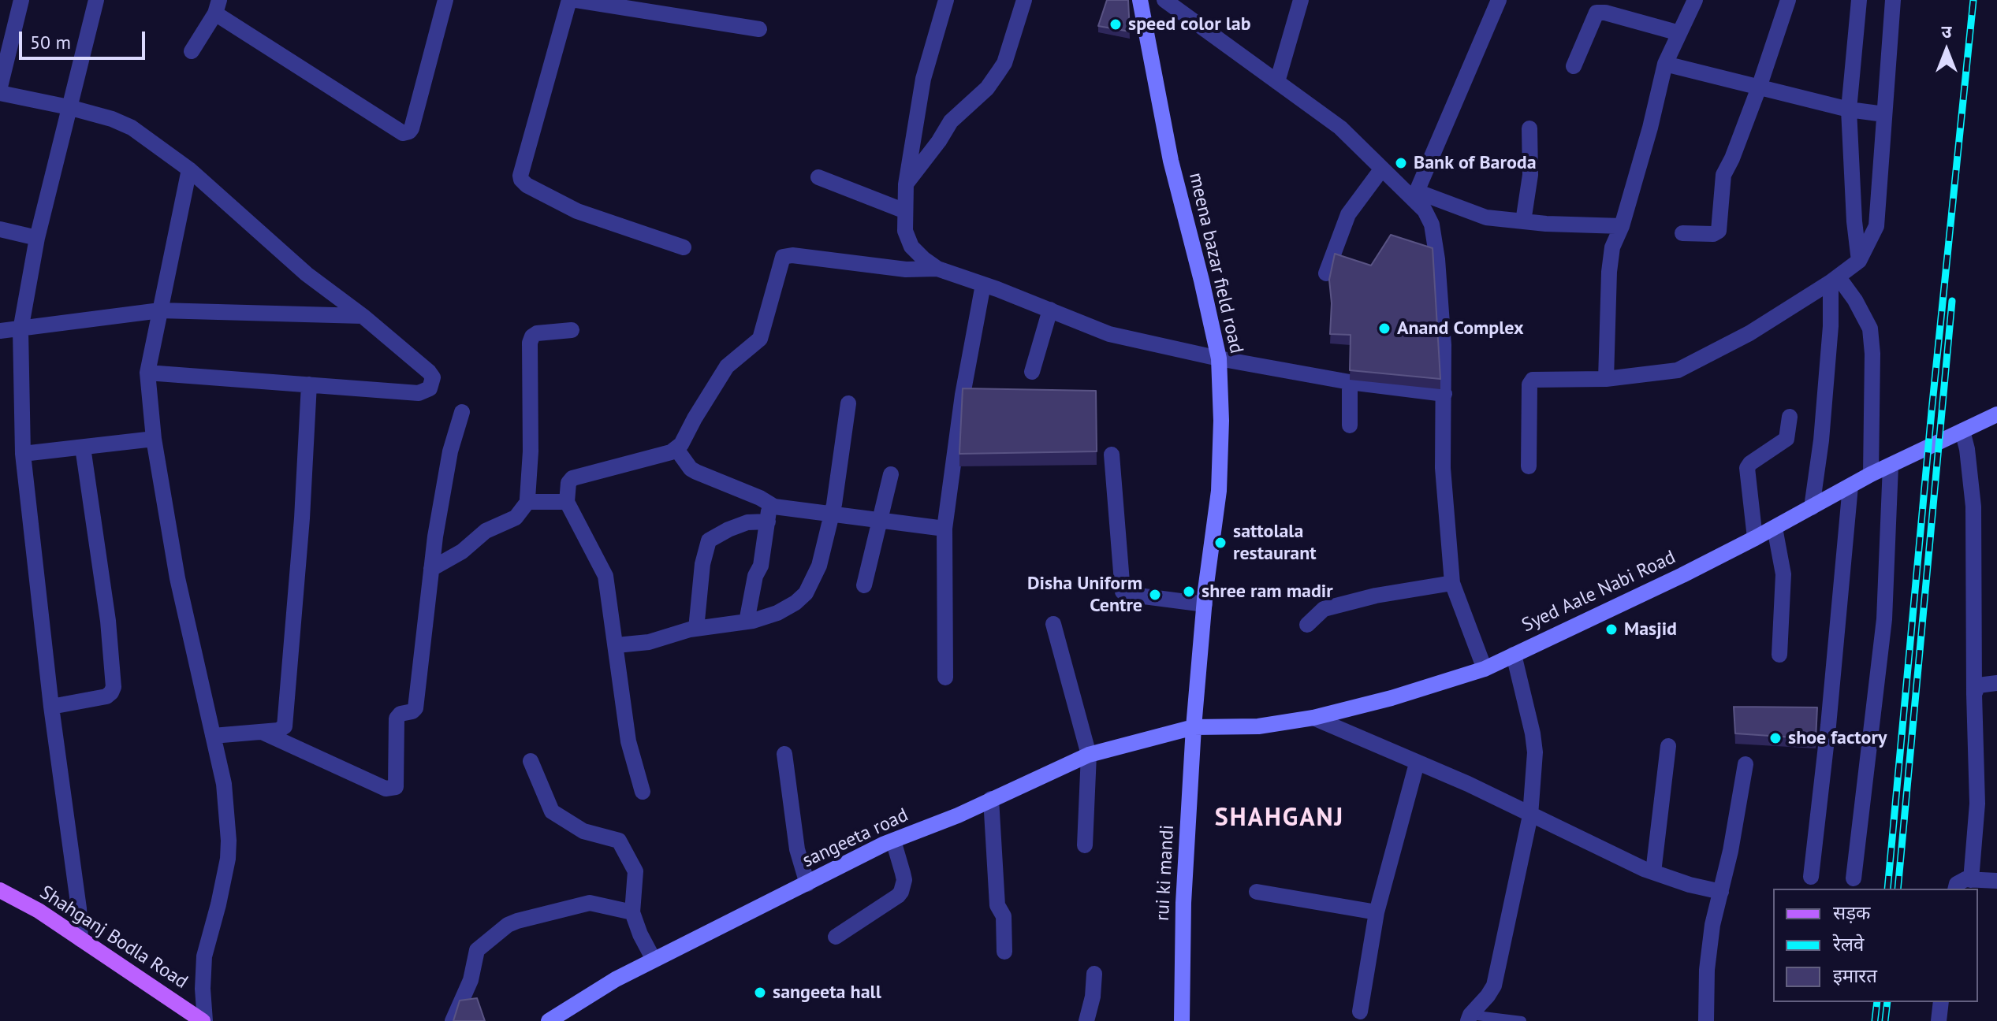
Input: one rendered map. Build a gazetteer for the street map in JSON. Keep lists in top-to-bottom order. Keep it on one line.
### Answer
{"streets":{"main road":["meena bazar field road","Syed Aale Nabi Road","sangeeta road","rui ki mandi","Shahganj Bodla Road"]},"crossings":[["meena bazar field road","Syed Aale Nabi Road"],["meena bazar field road","sangeeta road"],["meena bazar field road","rui ki mandi"],["Syed Aale Nabi Road","sangeeta road"],["Syed Aale Nabi Road","rui ki mandi"],["sangeeta road","rui ki mandi"]],"districts":["SHAHGANJ"],"places":["speed color lab","Bank of Baroda","Anand Complex","sattolala restaurant","shree ram madir","Disha Uniform Centre","Masjid","shoe factory","sangeeta hall"],"legend":["सड़क","रेलवे","इमारत"],"scale_bar":"50 m","north":"top"}
